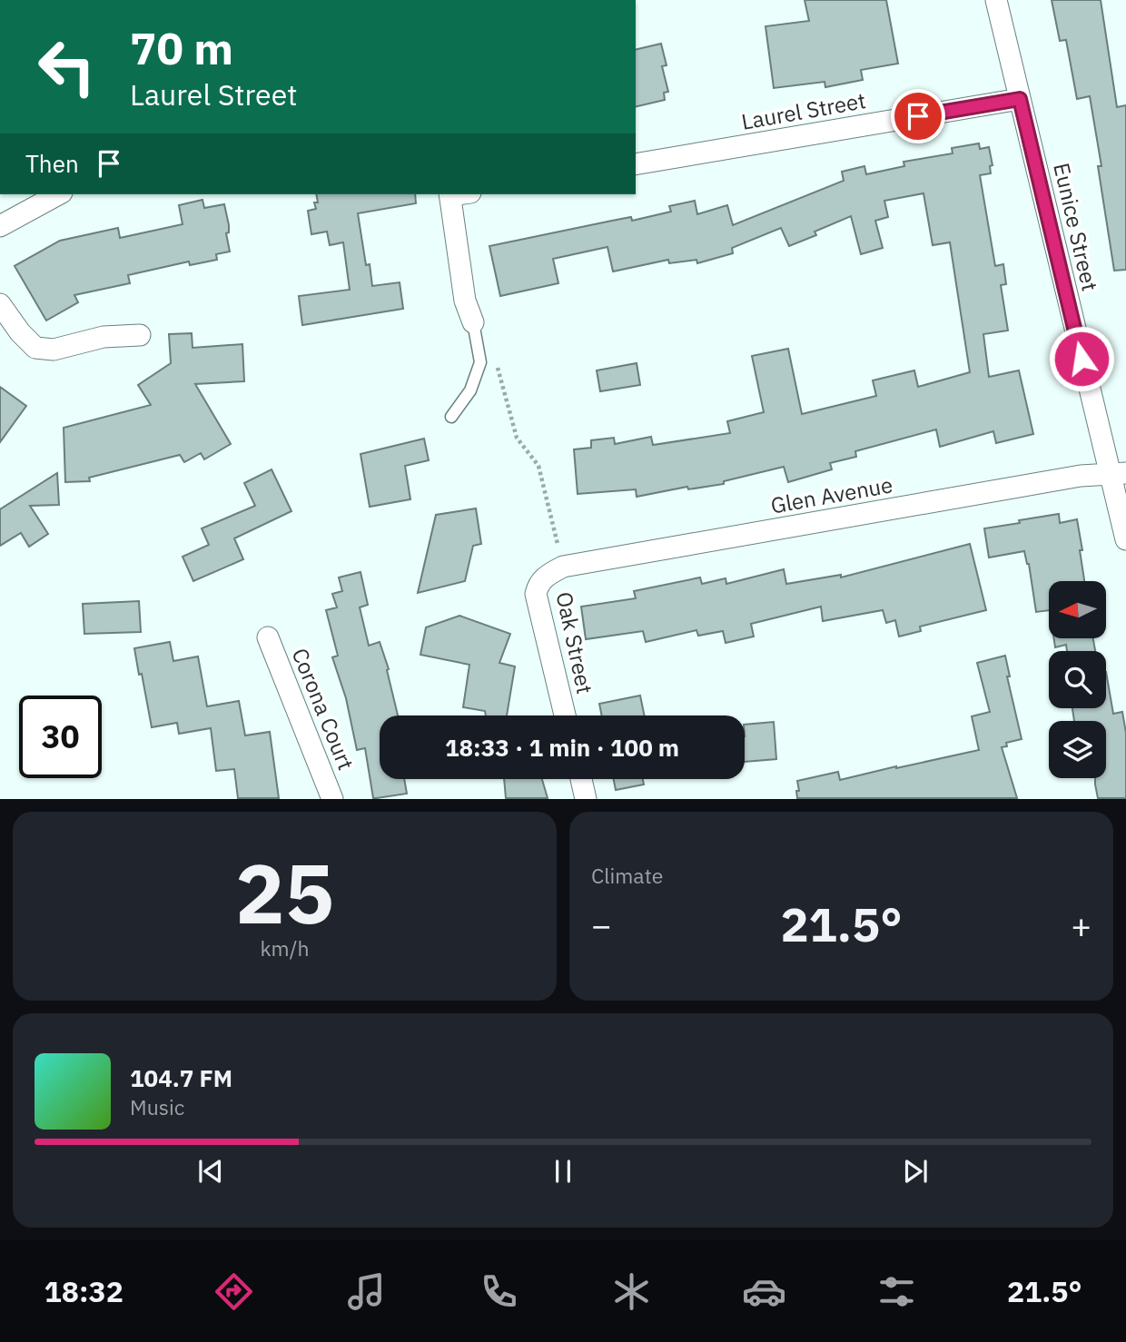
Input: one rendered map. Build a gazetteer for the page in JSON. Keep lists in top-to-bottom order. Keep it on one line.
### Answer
{"streets":{"street":["Laurel Street","Eunice Street","Glen Avenue","Oak Street","Corona Court"]},"crossings":[["Laurel Street","Eunice Street"],["Eunice Street","Glen Avenue"],["Glen Avenue","Oak Street"]],"north":"left","page":{"turn":["70 m","Laurel Street"],"then":"Then","limit":"30","trip":"18:33 · 1 min · 100 m","tile":[["25","km/h"],"Climate"],"heat":["−","21.5°","+"],"song":["104.7 FM","Music"],"tabs":["18:32","21.5°"]}}
